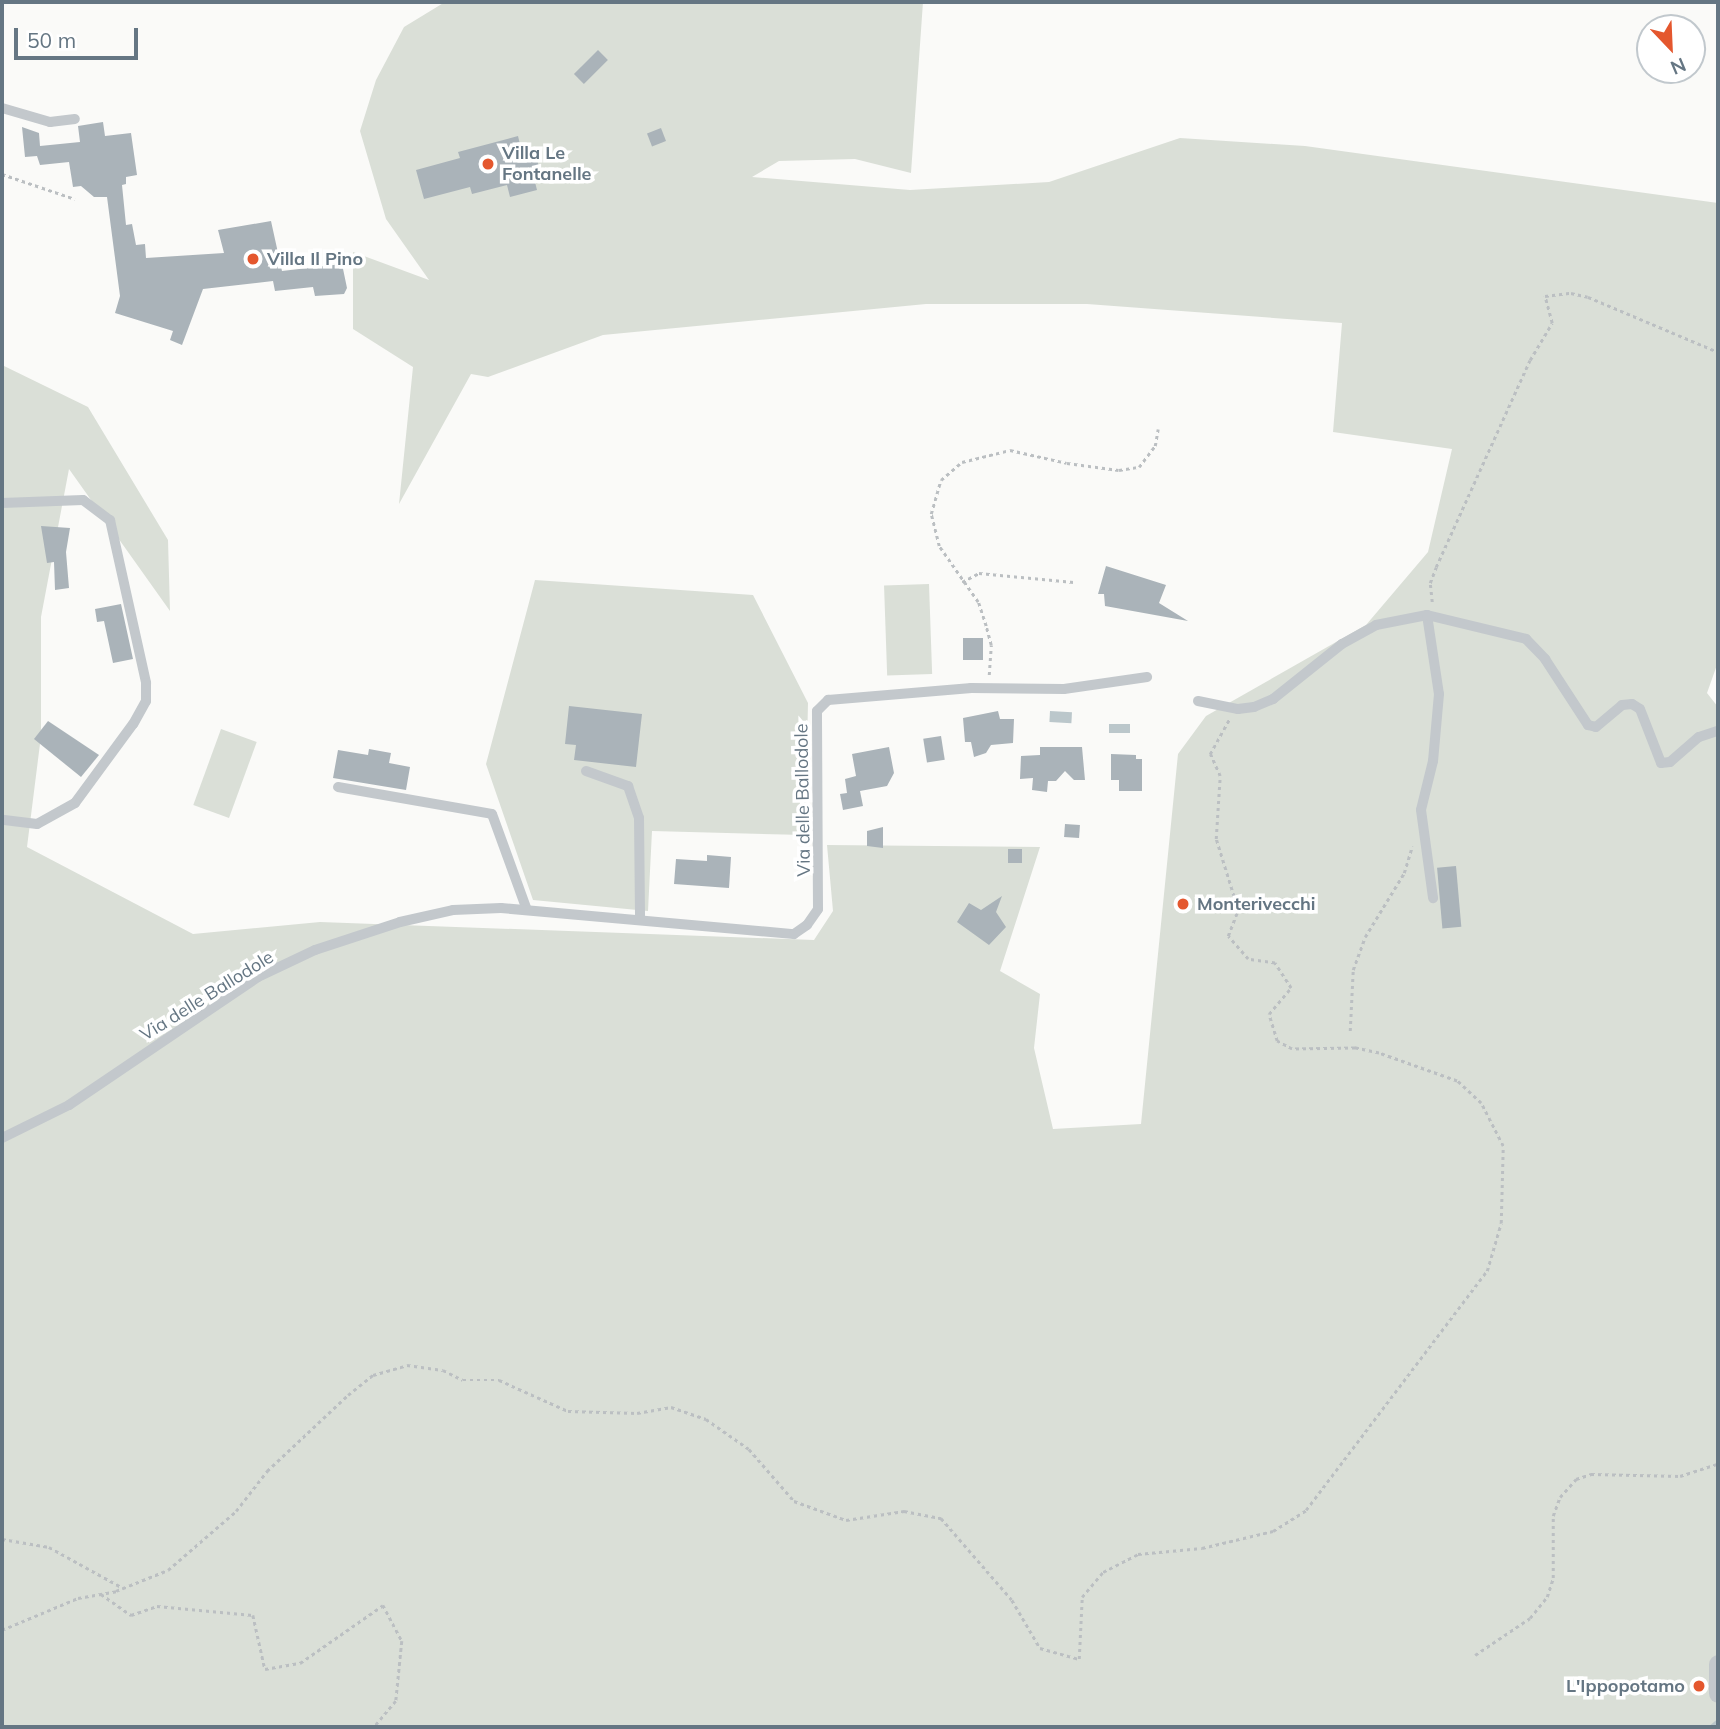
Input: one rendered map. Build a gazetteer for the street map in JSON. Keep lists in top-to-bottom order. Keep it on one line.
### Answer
{"streets":{"lane":["Via delle Ballodole"]},"places":["Villa Le Fontanelle","Villa Il Pino","Monterivecchi","L'Ippopotamo"],"scale_bar":"50 m","north":"bottom right"}
